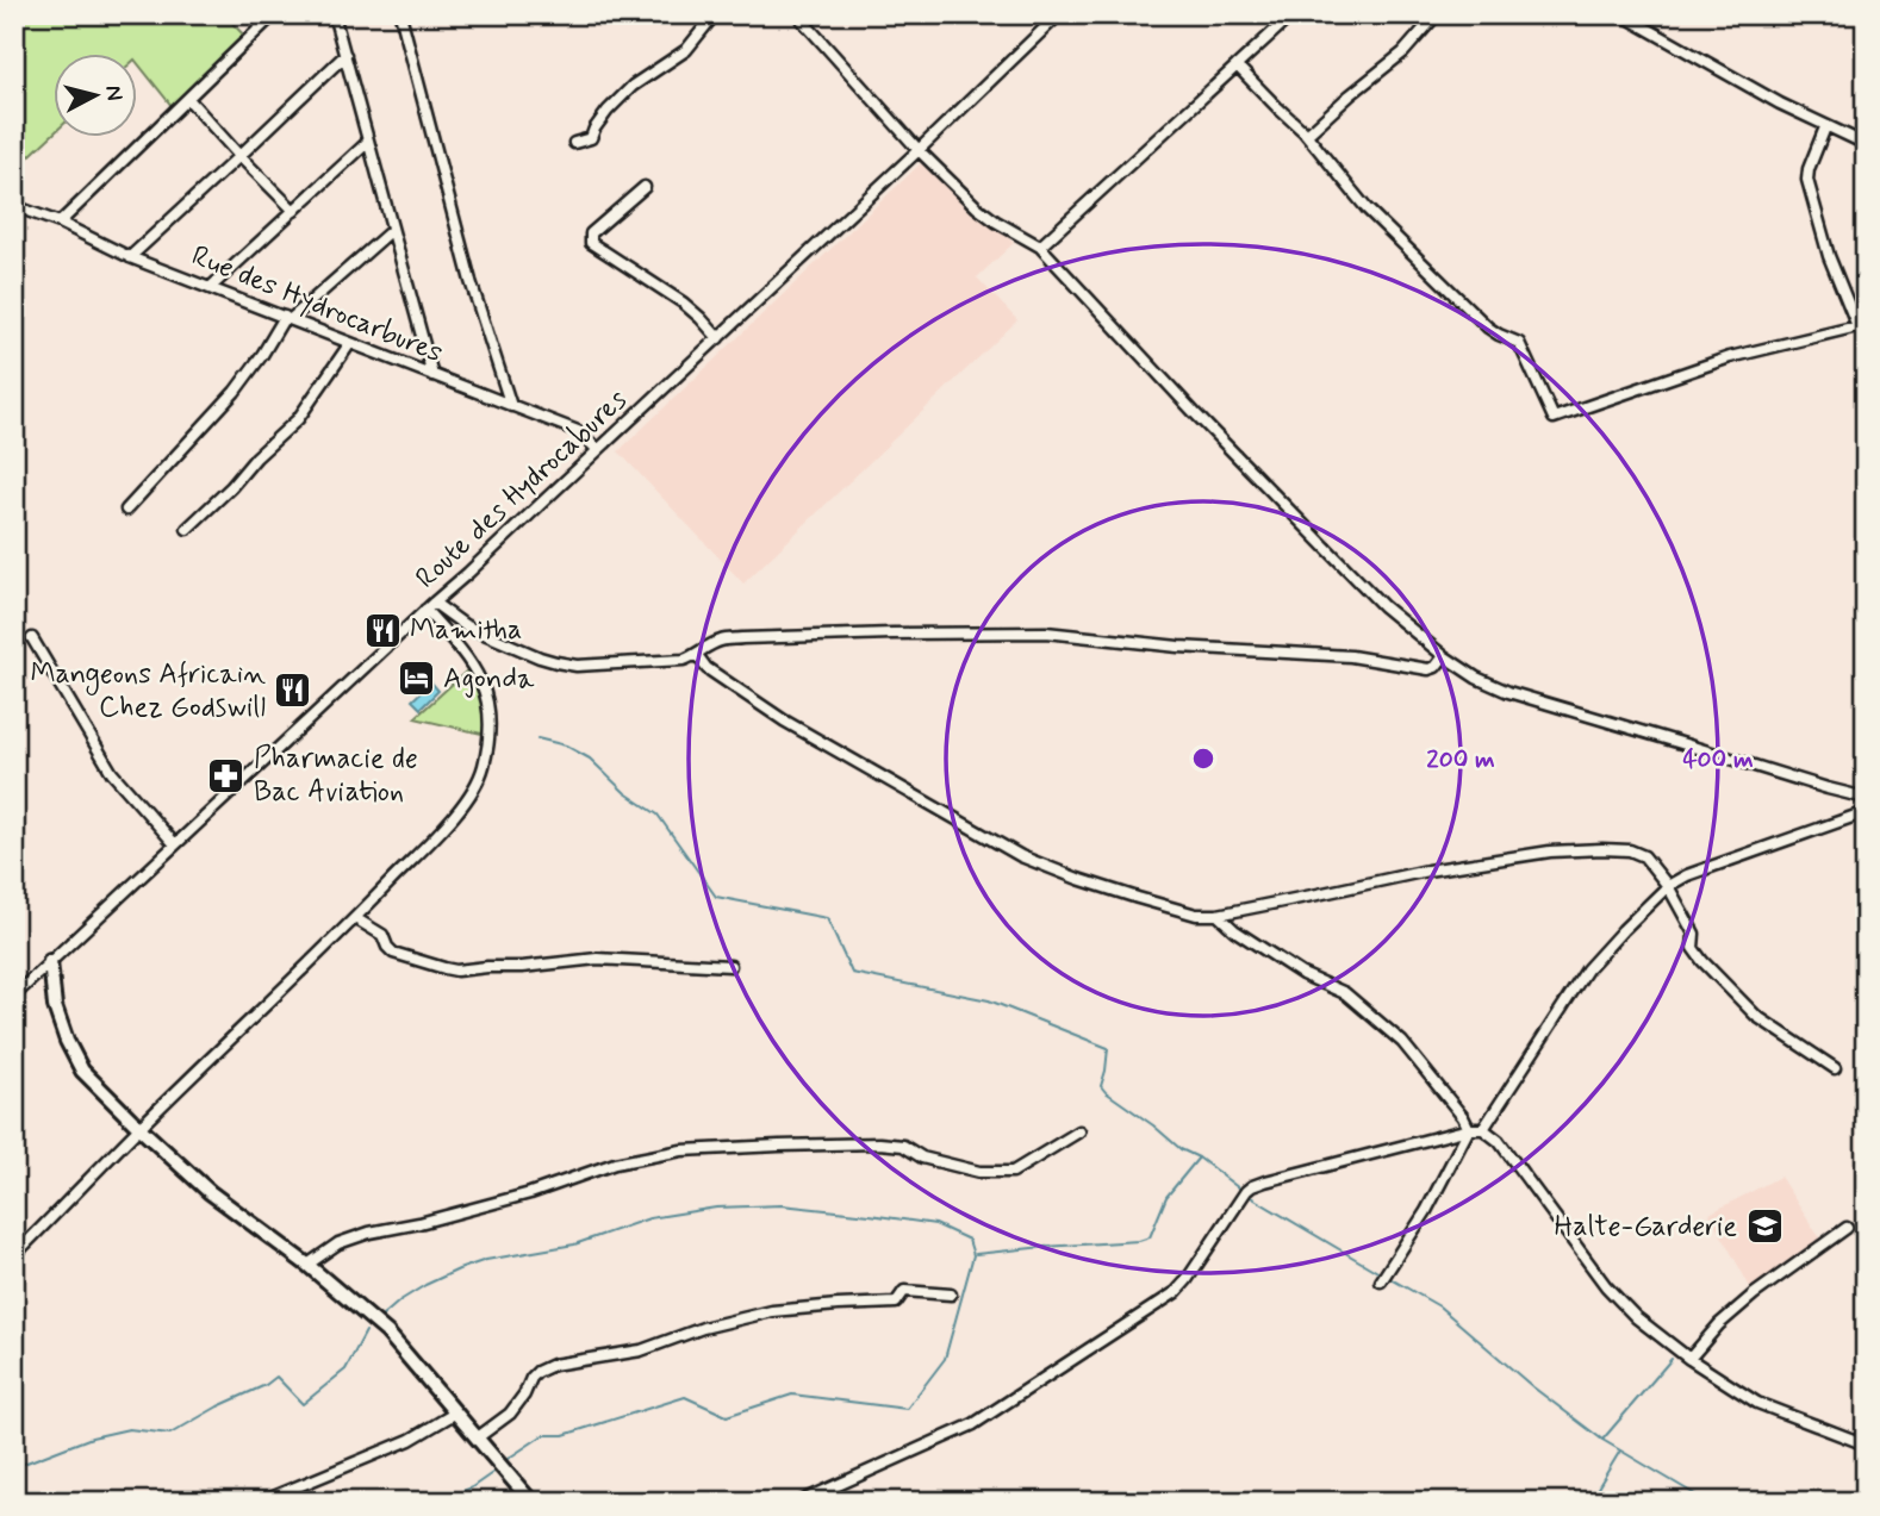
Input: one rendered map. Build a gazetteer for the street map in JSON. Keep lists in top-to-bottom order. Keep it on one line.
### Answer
{"streets":{"street":["Rue des Hydrocarbures","Route des Hydrocabures"]},"crossings":[["Rue des Hydrocarbures","Route des Hydrocabures"]],"places":{"restaurant":["Mamitha","Mangeons Africain Chez Godswill"],"hotel":["Agonda"],"pharmacy":["Pharmacie de Bac Aviation"],"school or university":["Halte-Garderie"]},"north":"right","rings":["200 m","400 m"]}
